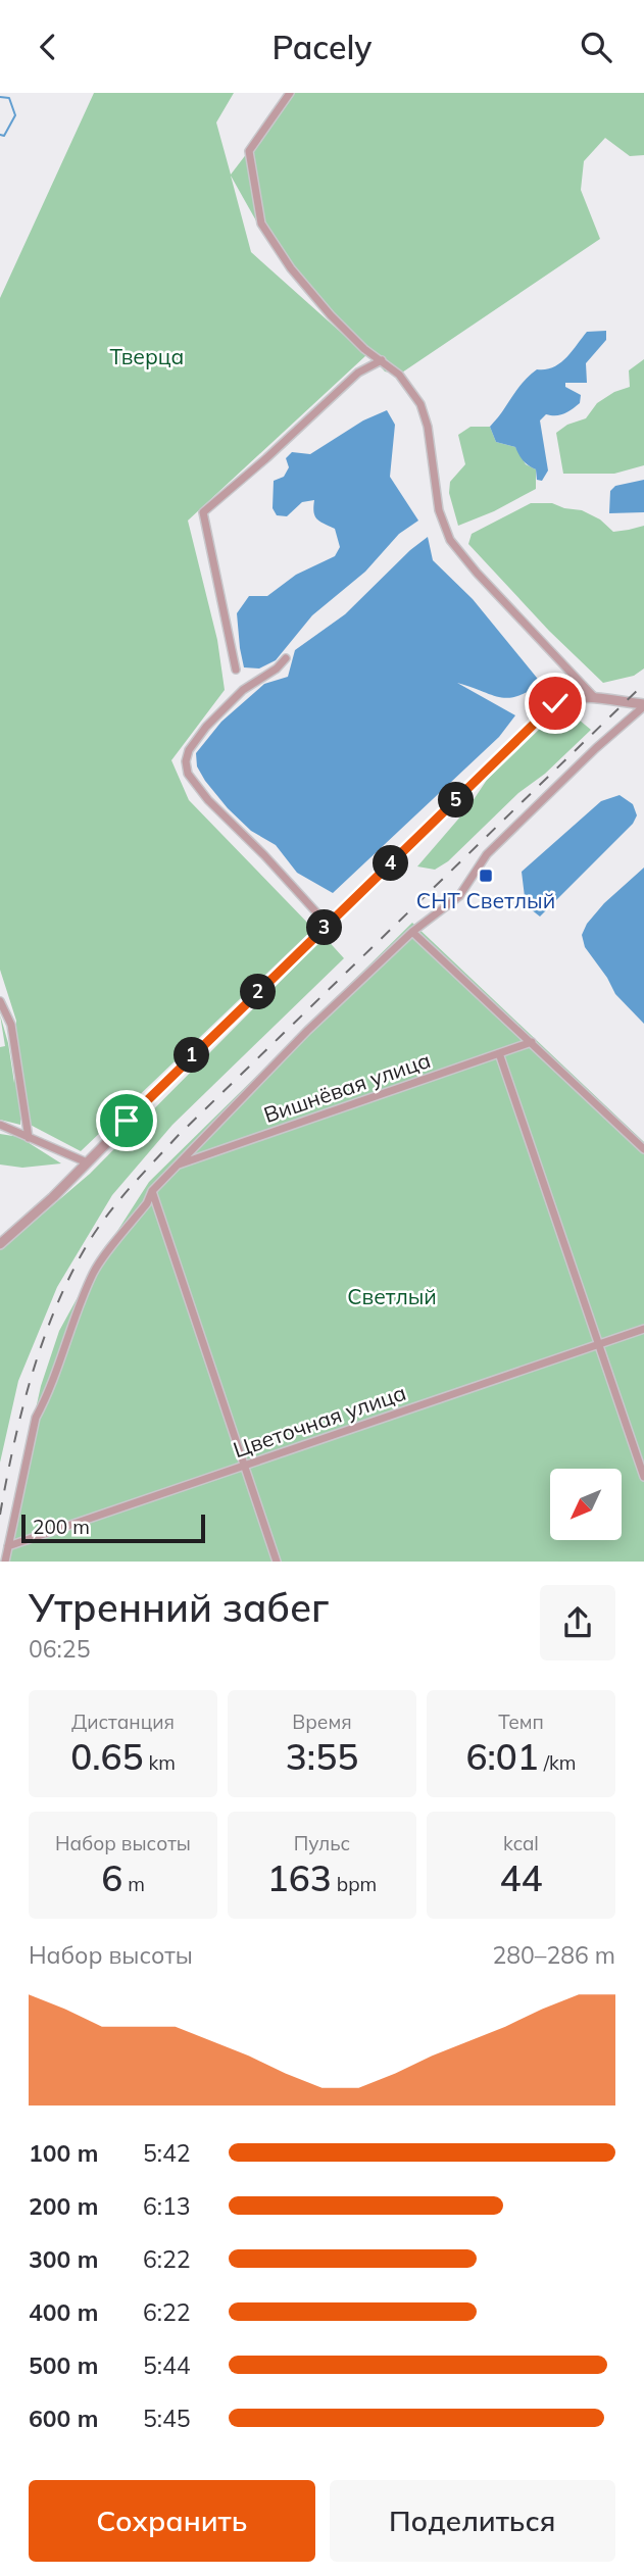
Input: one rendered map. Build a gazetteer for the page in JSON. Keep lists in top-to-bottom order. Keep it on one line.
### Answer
{"streets":{"street":["Вишнёвая улица","Цветочная улица"]},"parks":["Тверца","Светлый"],"places":{"transit":["СНТ Светлый"]},"scale_bar":"200 m","north":"bottom left","page":{"header":"Pacely","pins":["5","4","3","2","1"],"scale":"200 m","heading":["Утренний забег","06:25"],"stats":[["Дистанция","0.65 km"],["Время","3:55"],["Темп","6:01 /km"],["Набор высоты","6 m"],["Пульс","163 bpm"],["kcal","44"]],"chart":["Набор высоты","280–286 m"],"list":[{"name":"100 m","note":"5:42"},{"name":"200 m","note":"6:13"},{"name":"300 m","note":"6:22"},{"name":"400 m","note":"6:22"},{"name":"500 m","note":"5:44"},{"name":"600 m","note":"5:45"}],"buttons":["Сохранить","Поделиться"]}}
